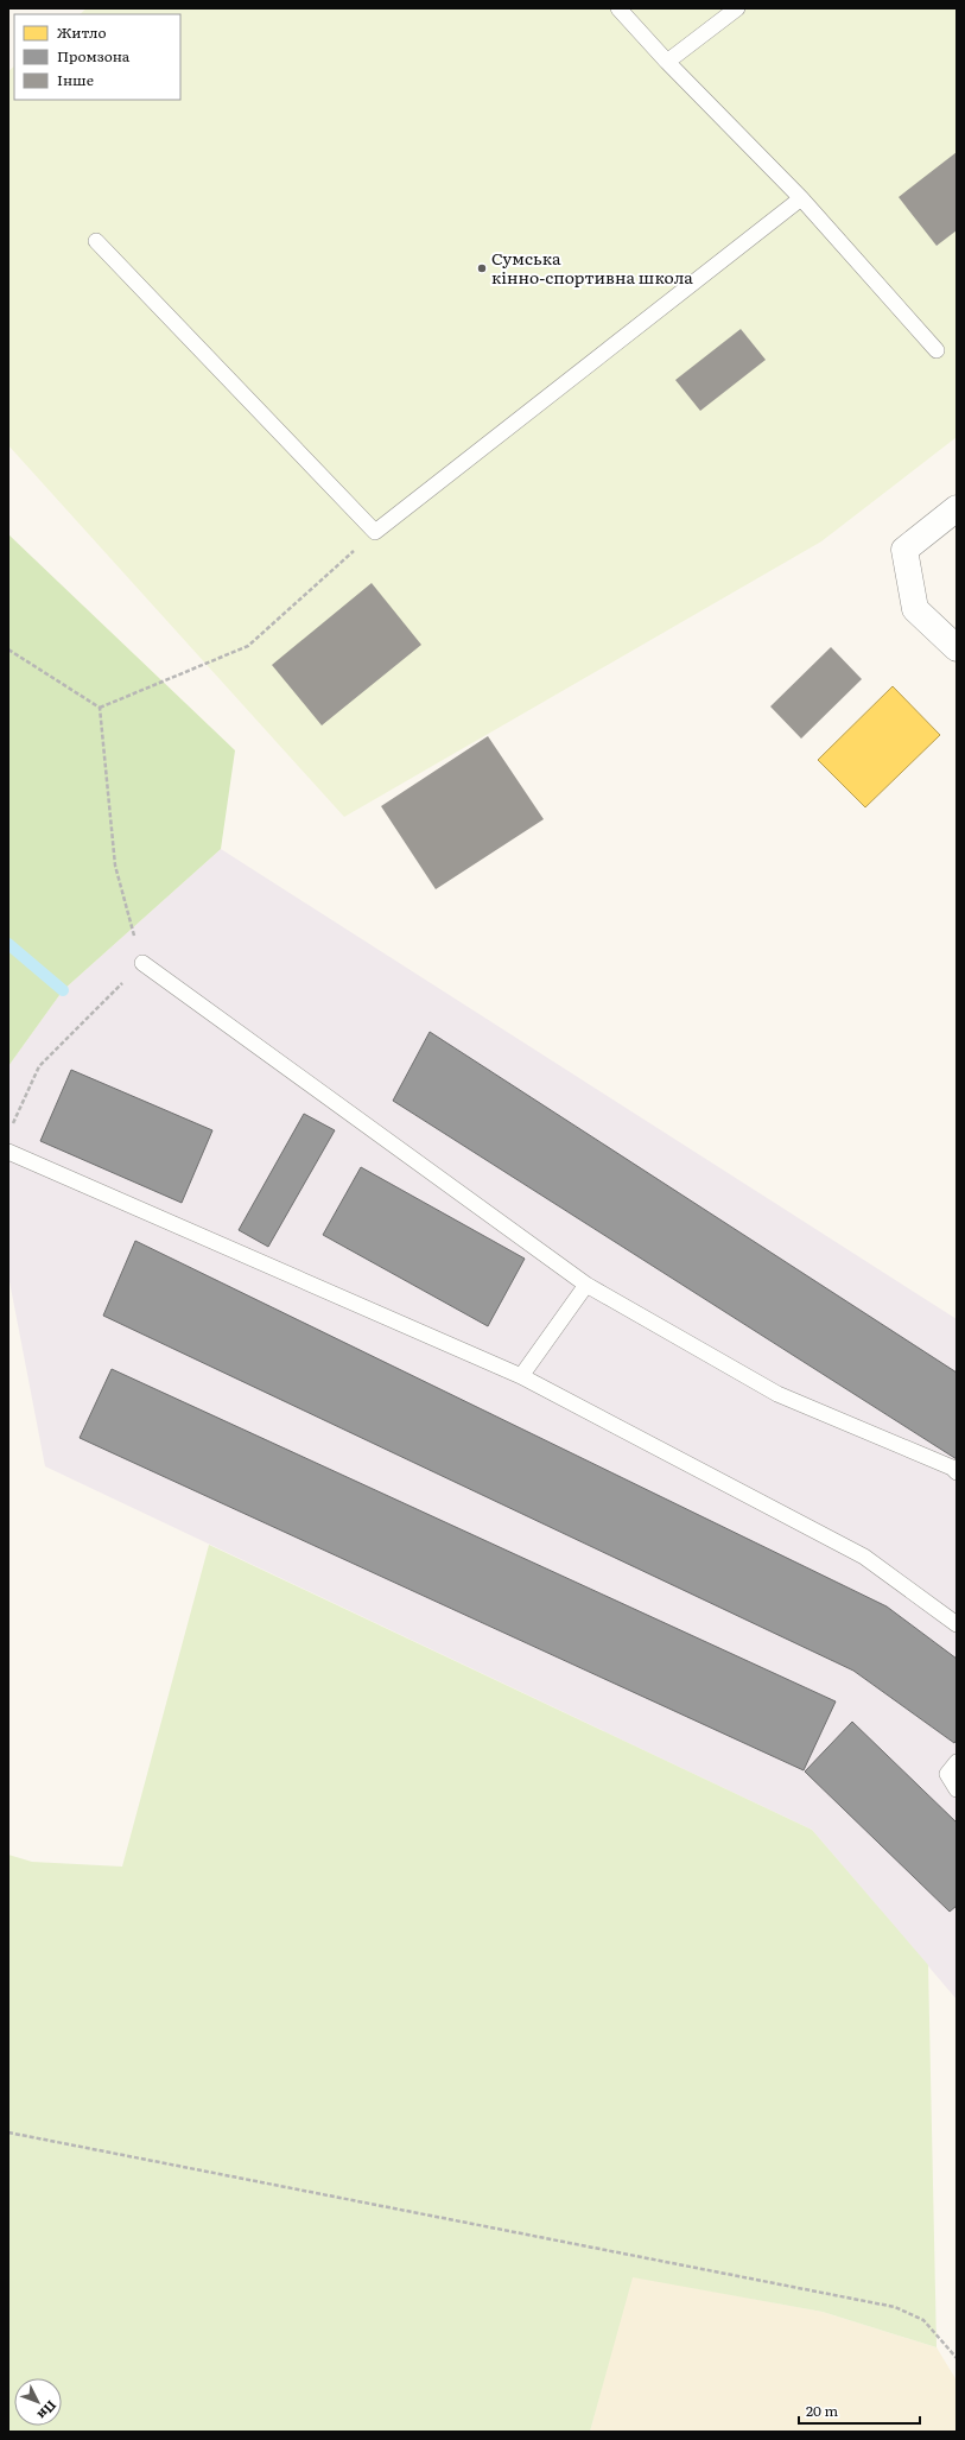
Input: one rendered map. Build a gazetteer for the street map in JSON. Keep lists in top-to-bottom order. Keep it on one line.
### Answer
{"places":["Сумська кінно-спортивна школа"],"legend":["Житло","Промзона","Інше"],"scale_bar":"20 m","north":"bottom right"}
